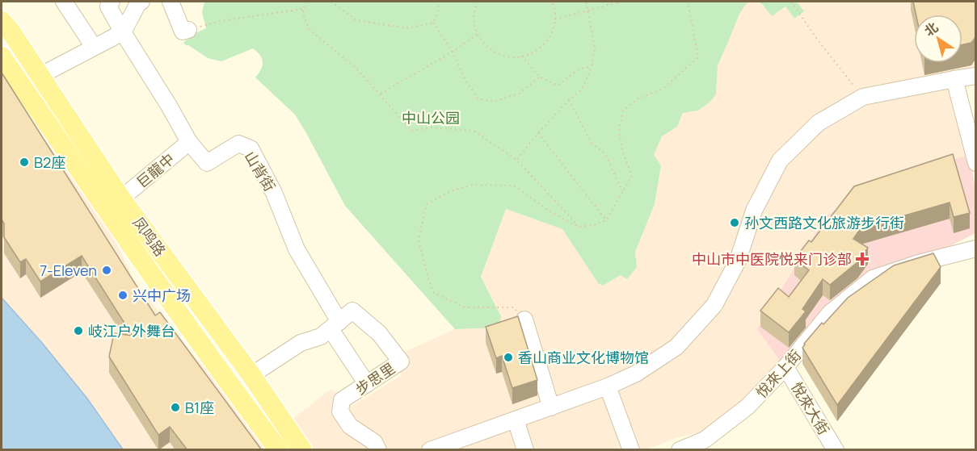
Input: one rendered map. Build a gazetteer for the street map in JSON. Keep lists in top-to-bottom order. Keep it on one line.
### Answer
{"streets":{"main road":["凤鸣路"],"street":["巨龍中","山背街","悅來上街","步思里","悅來大街"]},"crossings":[["巨龍中","山背街"],["巨龍中","凤鸣路"],["山背街","步思里"],["凤鸣路","步思里"],["悅來上街","悅來大街"]],"parks":["中山公园"],"places":{"other":["B2座","孙文西路文化旅游步行街","7-Eleven","兴中广场","岐江户外舞台","香山商业文化博物馆","B1座"],"health":["中山市中医院悦来门诊部"]},"north":"top left"}
